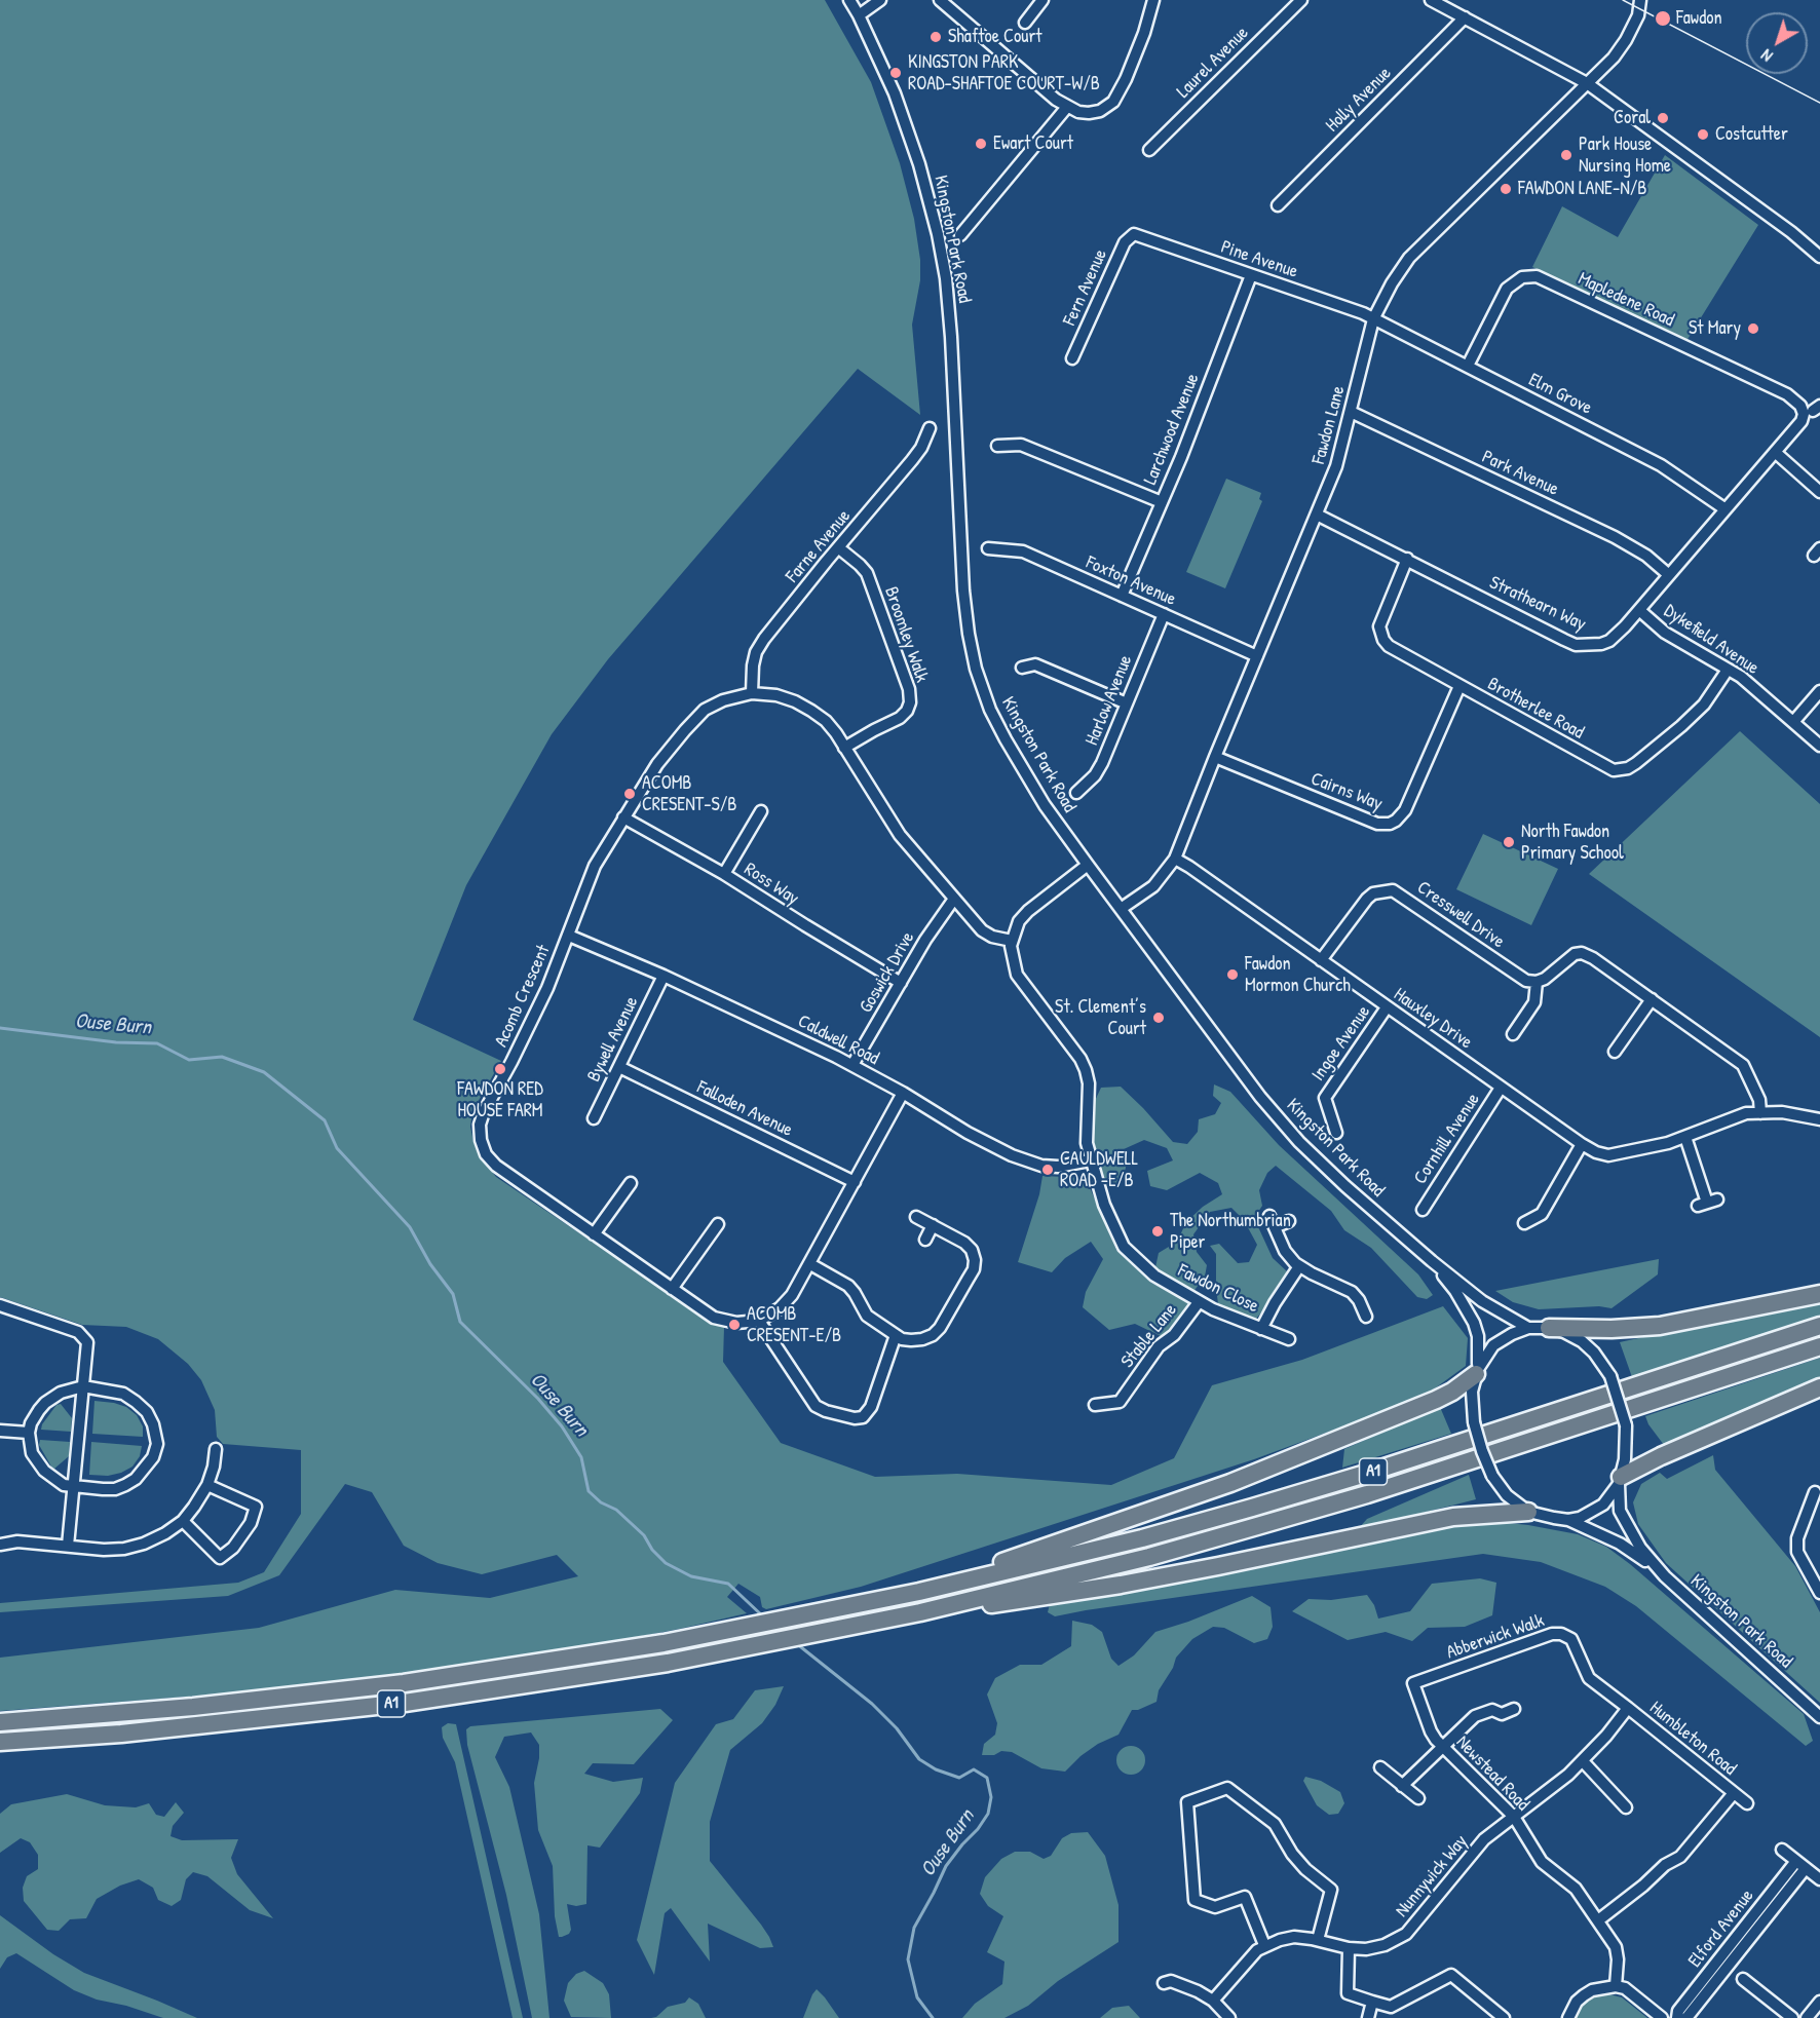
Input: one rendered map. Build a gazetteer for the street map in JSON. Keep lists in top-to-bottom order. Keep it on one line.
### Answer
{"streets":{"highway":["A1"],"street":["Laurel Avenue","Holly Avenue","Kingston Park Road","Pine Avenue","Fern Avenue","Mapledene Road","Elm Grove","Fawdon Lane","Larchwood Avenue","Park Avenue","Farne Avenue","Foxton Avenue","Strathearn Way","Broomley Walk","Dykefield Avenue","Harlow Avenue","Brotherlee Road","Cairns Way","Ross Way","Cresswell Drive","Goswick Drive","Acomb Crescent","Hauxley Drive","Bywell Avenue","Caldwell Road","Ingoe Avenue","Falloden Avenue","Cornhill Avenue","Fawdon Close","Stable Lane","Abberwick Walk","Humbleton Road","Newstead Road","Nunnywick Way","Elford Avenue"]},"crossings":[["Kingston Park Road","Fawdon Lane"],["Kingston Park Road","A1"],["Pine Avenue","Fern Avenue"],["Pine Avenue","Elm Grove"],["Pine Avenue","Fawdon Lane"],["Pine Avenue","Larchwood Avenue"],["Mapledene Road","Elm Grove"],["Mapledene Road","Strathearn Way"],["Elm Grove","Fawdon Lane"],["Elm Grove","Strathearn Way"],["Fawdon Lane","Park Avenue"],["Fawdon Lane","Foxton Avenue"],["Fawdon Lane","Strathearn Way"],["Fawdon Lane","Cairns Way"],["Fawdon Lane","Hauxley Drive"],["Larchwood Avenue","Foxton Avenue"],["Park Avenue","Strathearn Way"],["Farne Avenue","Broomley Walk"],["Farne Avenue","Acomb Crescent"],["Foxton Avenue","Harlow Avenue"],["Strathearn Way","Dykefield Avenue"],["Strathearn Way","Brotherlee Road"],["Broomley Walk","Acomb Crescent"],["Dykefield Avenue","Brotherlee Road"],["Brotherlee Road","Cairns Way"],["Ross Way","Goswick Drive"],["Ross Way","Acomb Crescent"],["Cresswell Drive","Hauxley Drive"],["Goswick Drive","Acomb Crescent"],["Goswick Drive","Caldwell Road"],["Acomb Crescent","Caldwell Road"],["Acomb Crescent","Fawdon Close"],["Hauxley Drive","Ingoe Avenue"],["Hauxley Drive","Cornhill Avenue"],["Bywell Avenue","Caldwell Road"],["Bywell Avenue","Falloden Avenue"],["Caldwell Road","Fawdon Close"],["Fawdon Close","Stable Lane"],["Abberwick Walk","Humbleton Road"],["Abberwick Walk","Newstead Road"],["Humbleton Road","Newstead Road"],["Humbleton Road","Nunnywick Way"],["Newstead Road","Nunnywick Way"]],"water":["Ouse Burn"],"places":["Fawdon","Shaftoe Court","KINGSTON PARK ROAD-SHAFTOE COURT-W/B","Coral","Costcutter","Ewart Court","Park House Nursing Home","FAWDON LANE-N/B","St Mary","ACOMB CRESENT-S/B","North Fawdon Primary School","Fawdon Mormon Church","St. Clement’s Court","FAWDON RED HOUSE FARM","CAULDWELL ROAD -E/B","The Northumbrian Piper","ACOMB CRESENT-E/B"],"north":"bottom left"}
